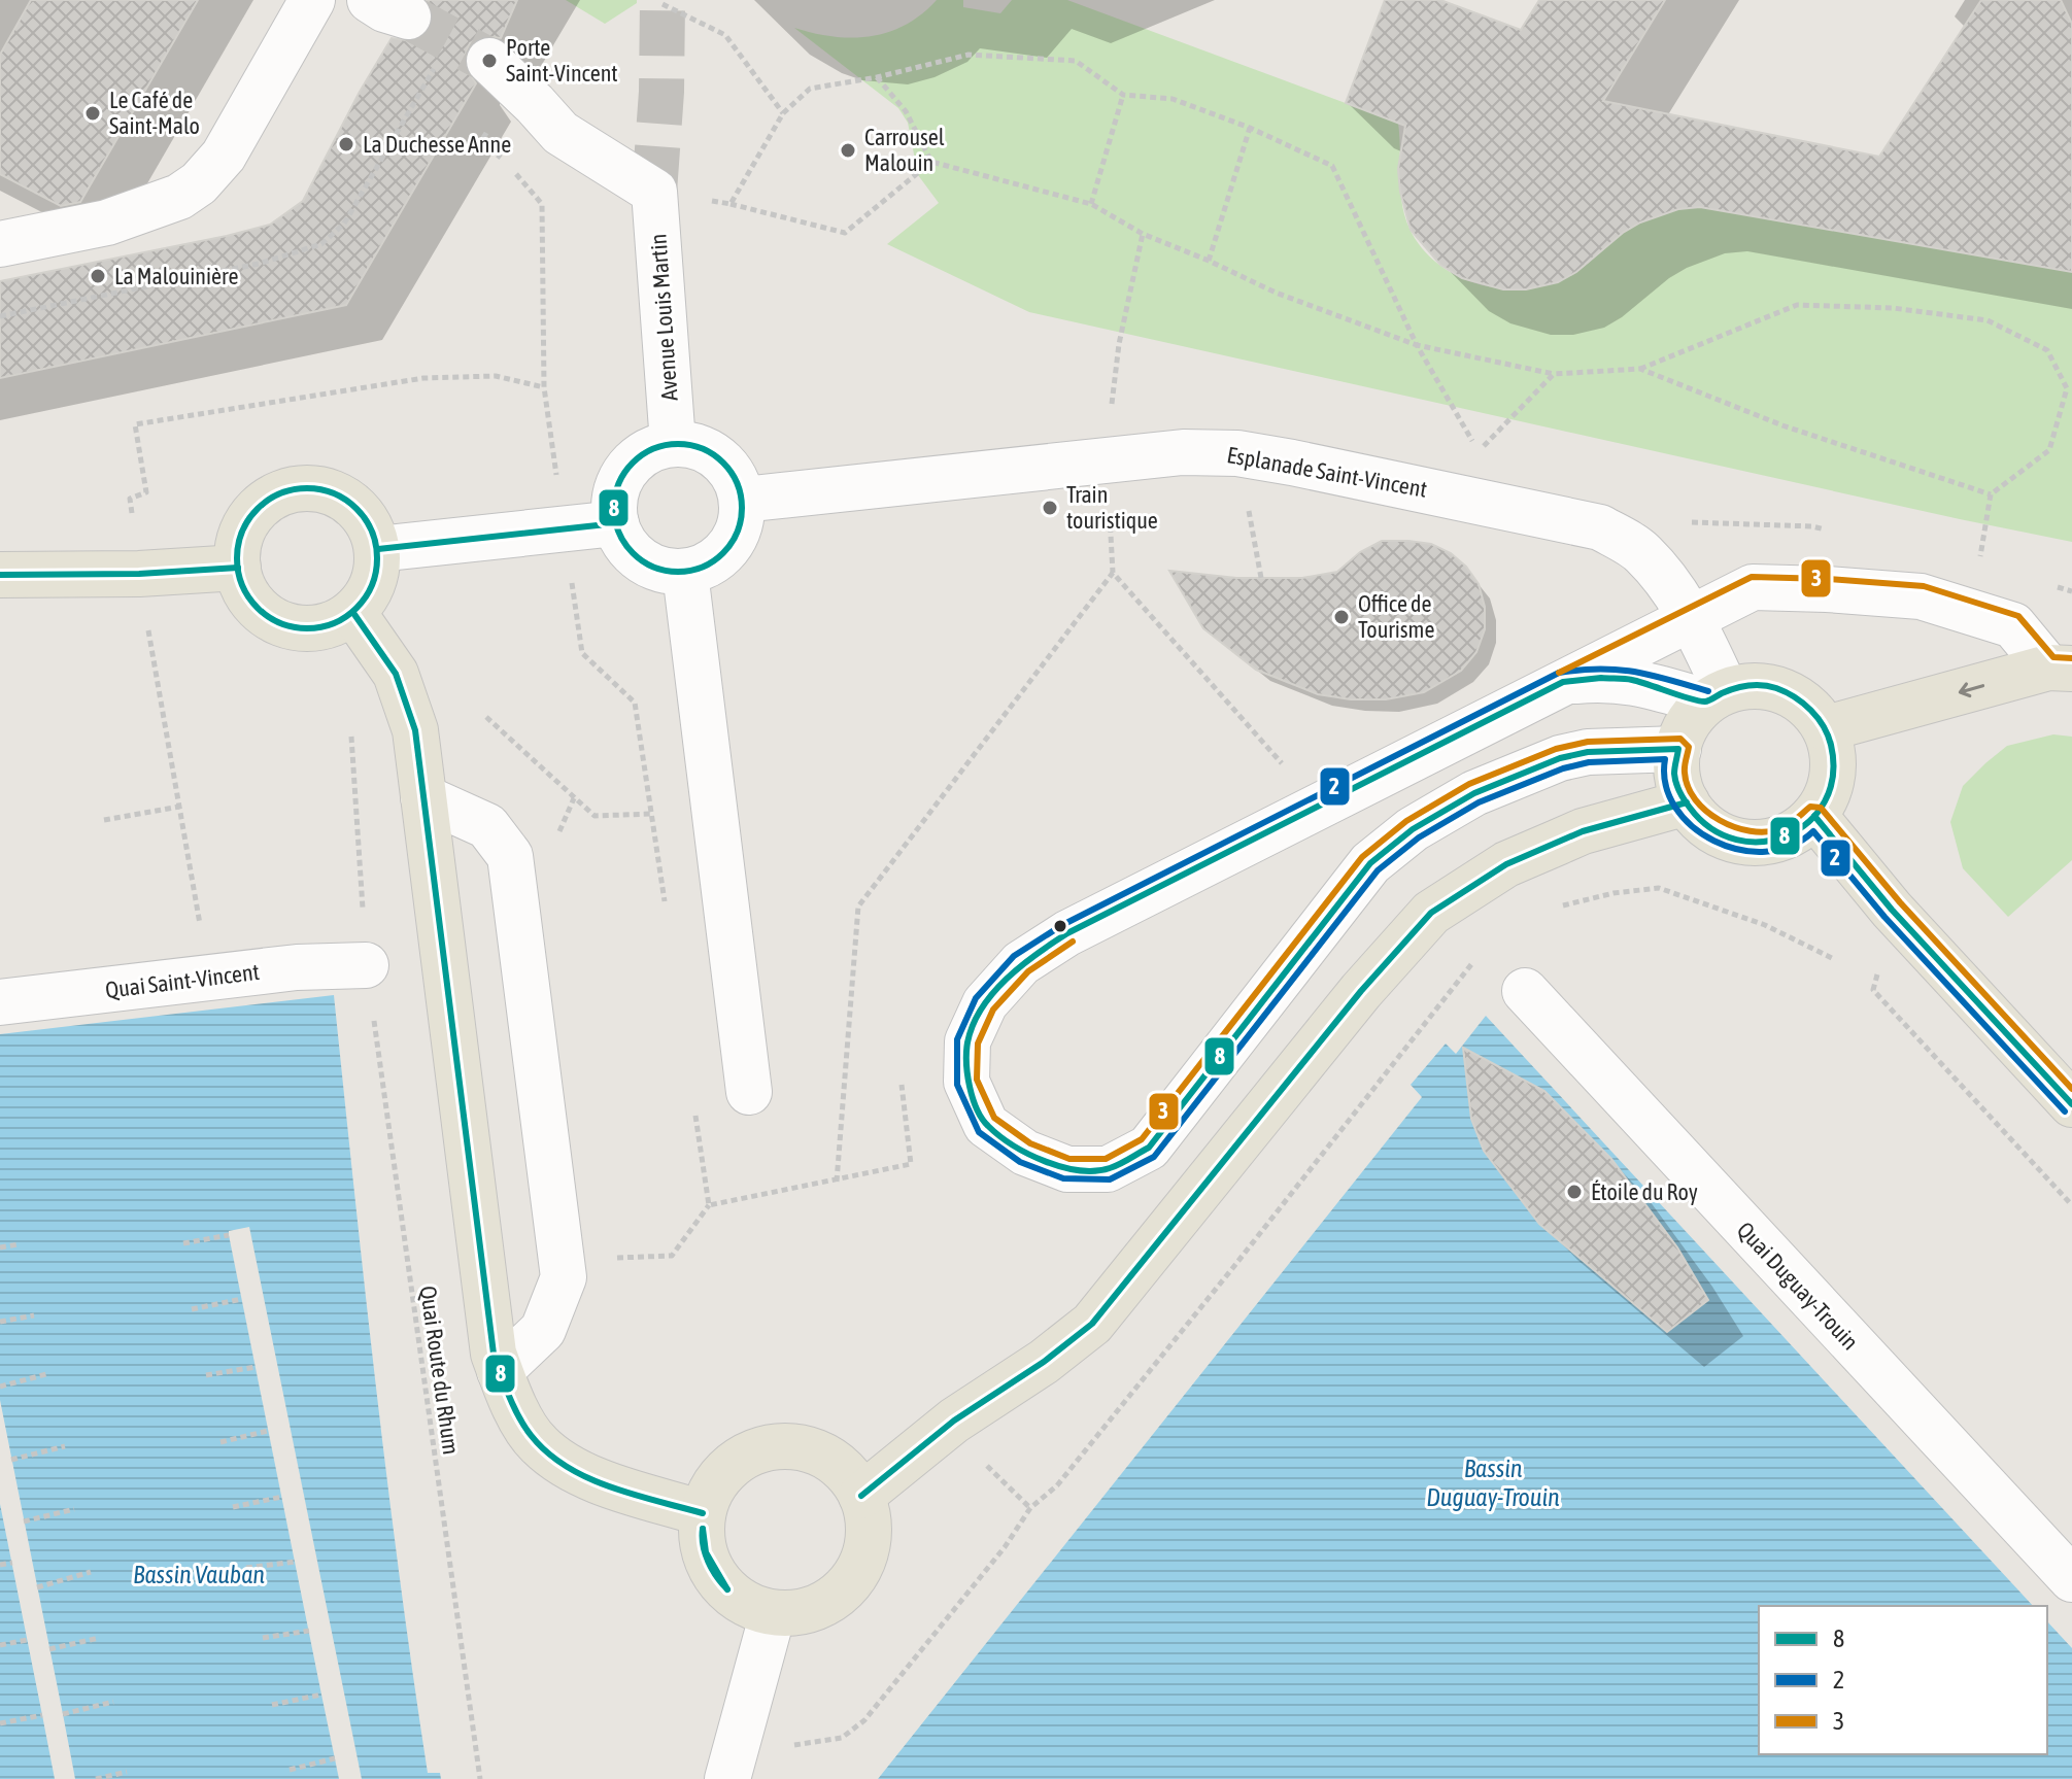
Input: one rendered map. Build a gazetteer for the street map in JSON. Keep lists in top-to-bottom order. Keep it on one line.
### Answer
{"streets":{"street":["Avenue Louis Martin","Esplanade Saint-Vincent","Quai Saint-Vincent","Quai Duguay-Trouin"],"path":["Quai Route du Rhum"]},"crossings":[["Avenue Louis Martin","Esplanade Saint-Vincent"],["Quai Saint-Vincent","Quai Route du Rhum"]],"water":["Bassin Duguay-Trouin","Bassin Vauban"],"places":["Porte Saint-Vincent","Le Café de Saint-Malo","La Duchesse Anne","Carrousel Malouin","La Malouinière","Train touristique","Office de Tourisme","Étoile du Roy"],"lines":["transit line 8","transit line 3","transit line 2"],"legend":["8","2","3"]}
